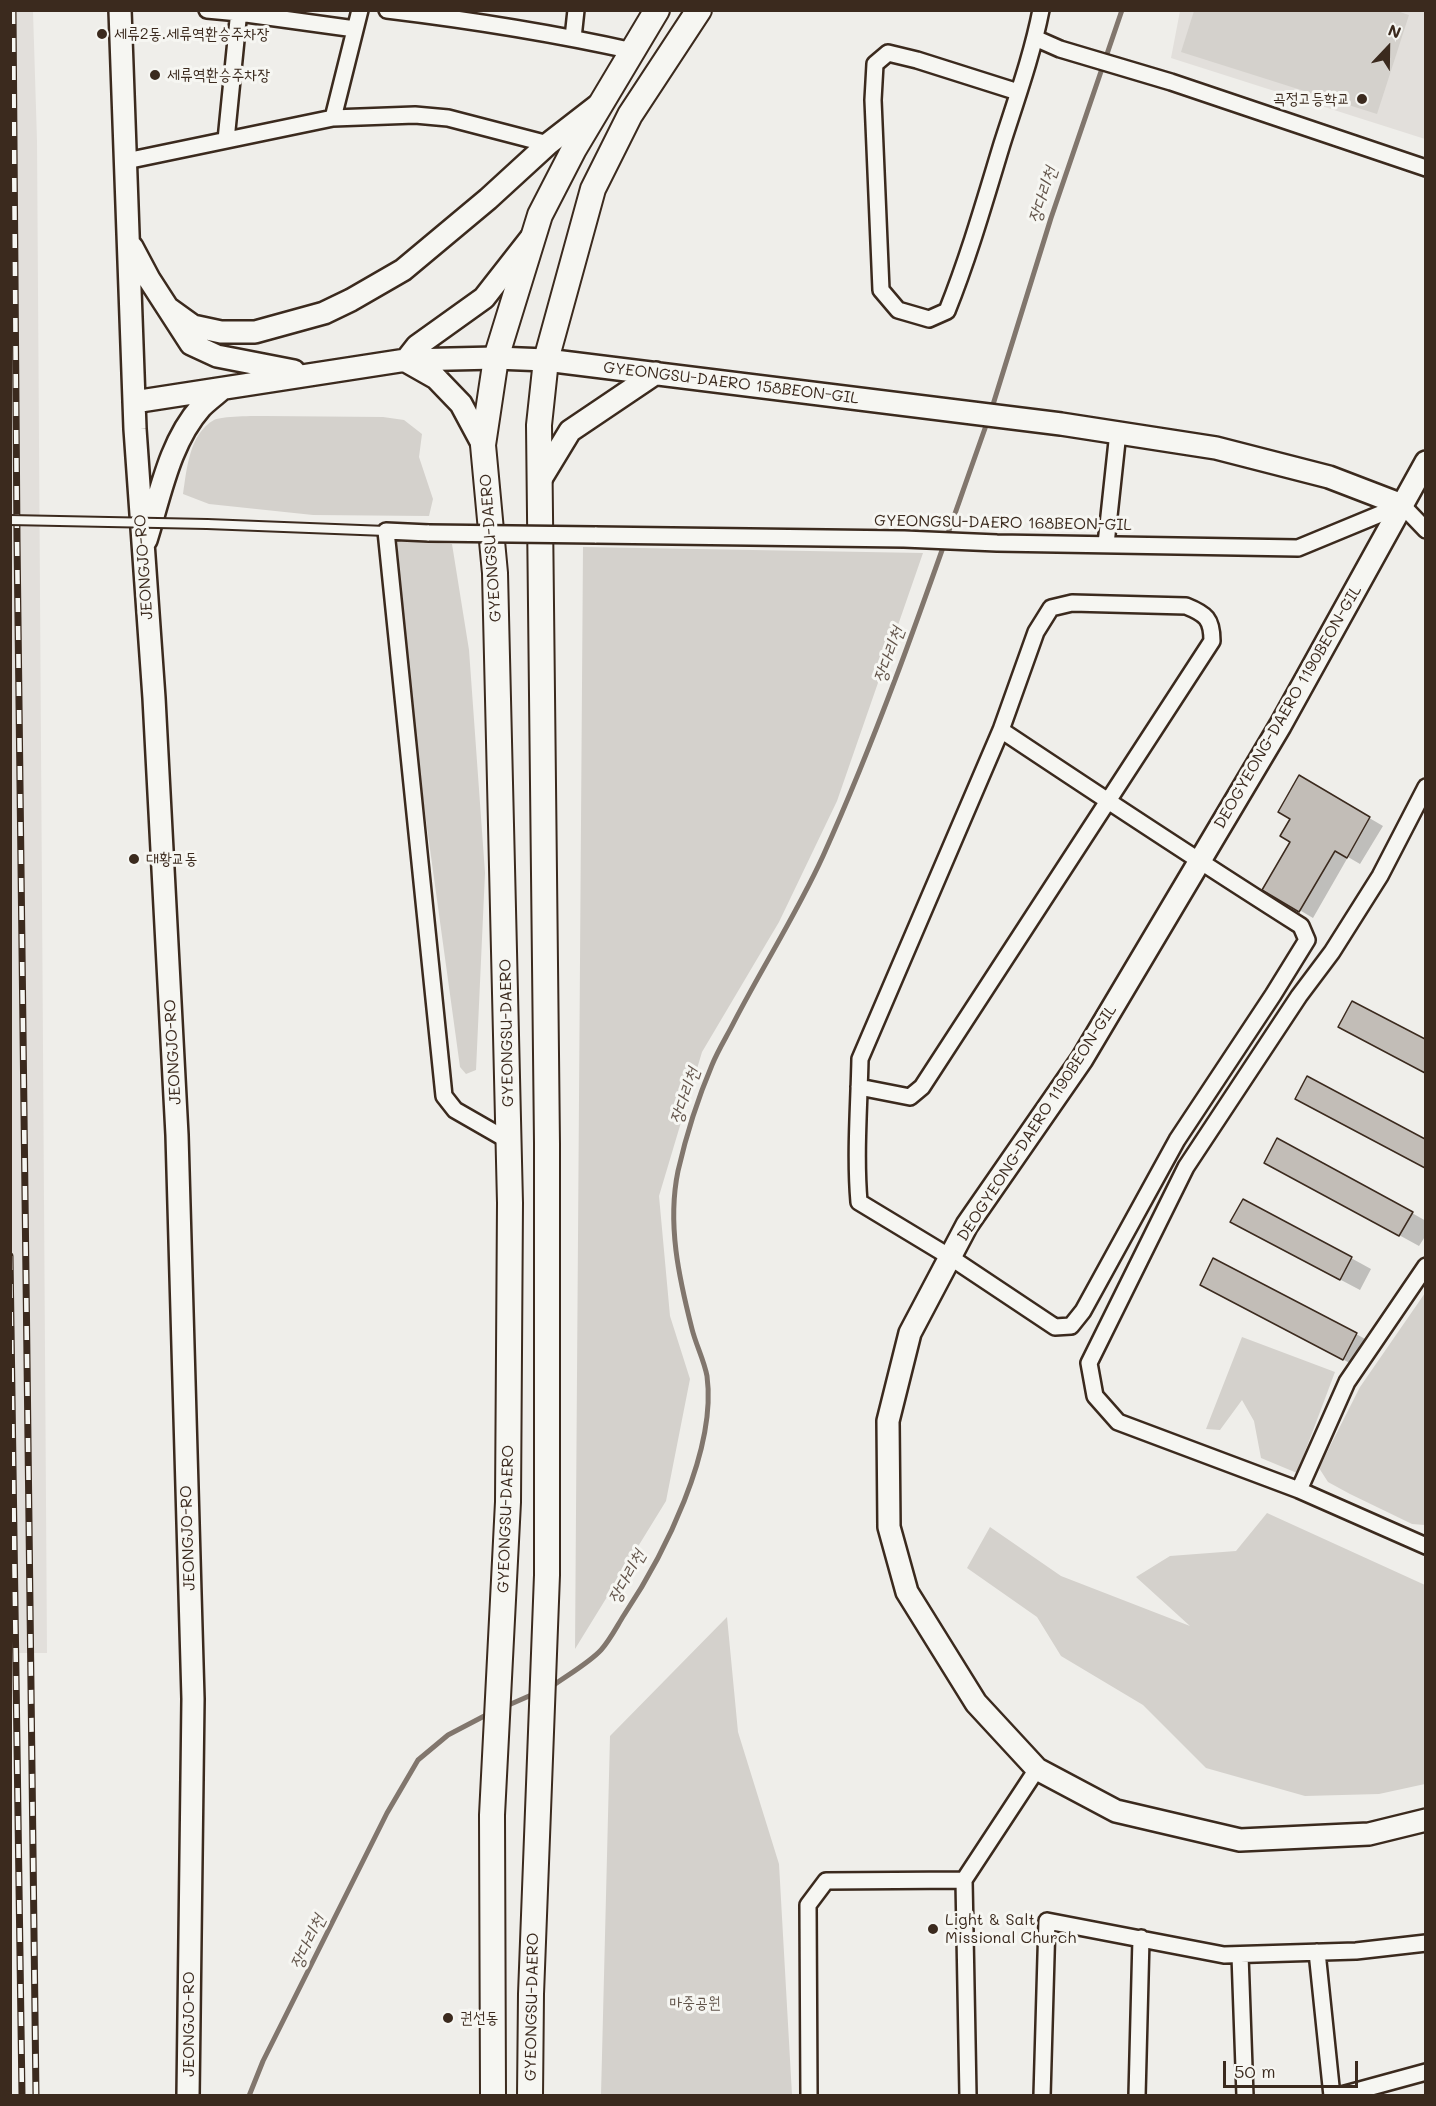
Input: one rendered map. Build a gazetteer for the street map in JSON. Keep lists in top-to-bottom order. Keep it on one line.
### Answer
{"streets":{"main road":["GYEONGSU-DAERO"],"street":["GYEONGSU-DAERO 158BEON-GIL","GYEONGSU-DAERO 168BEON-GIL","JEONGJO-RO","DEOGYEONG-DAERO 1190BEON-GIL"]},"crossings":[["GYEONGSU-DAERO 158BEON-GIL","GYEONGSU-DAERO"],["GYEONGSU-DAERO 158BEON-GIL","JEONGJO-RO"],["GYEONGSU-DAERO 168BEON-GIL","DEOGYEONG-DAERO 1190BEON-GIL"]],"water":["장다리천"],"parks":["마중공원"],"places":["세류2동.세류역환승주차장","세류역환승주차장","곡정고등학교","대황교동","Light & Salt Missional Church","권선동"],"scale_bar":"50 m","north":"top"}
